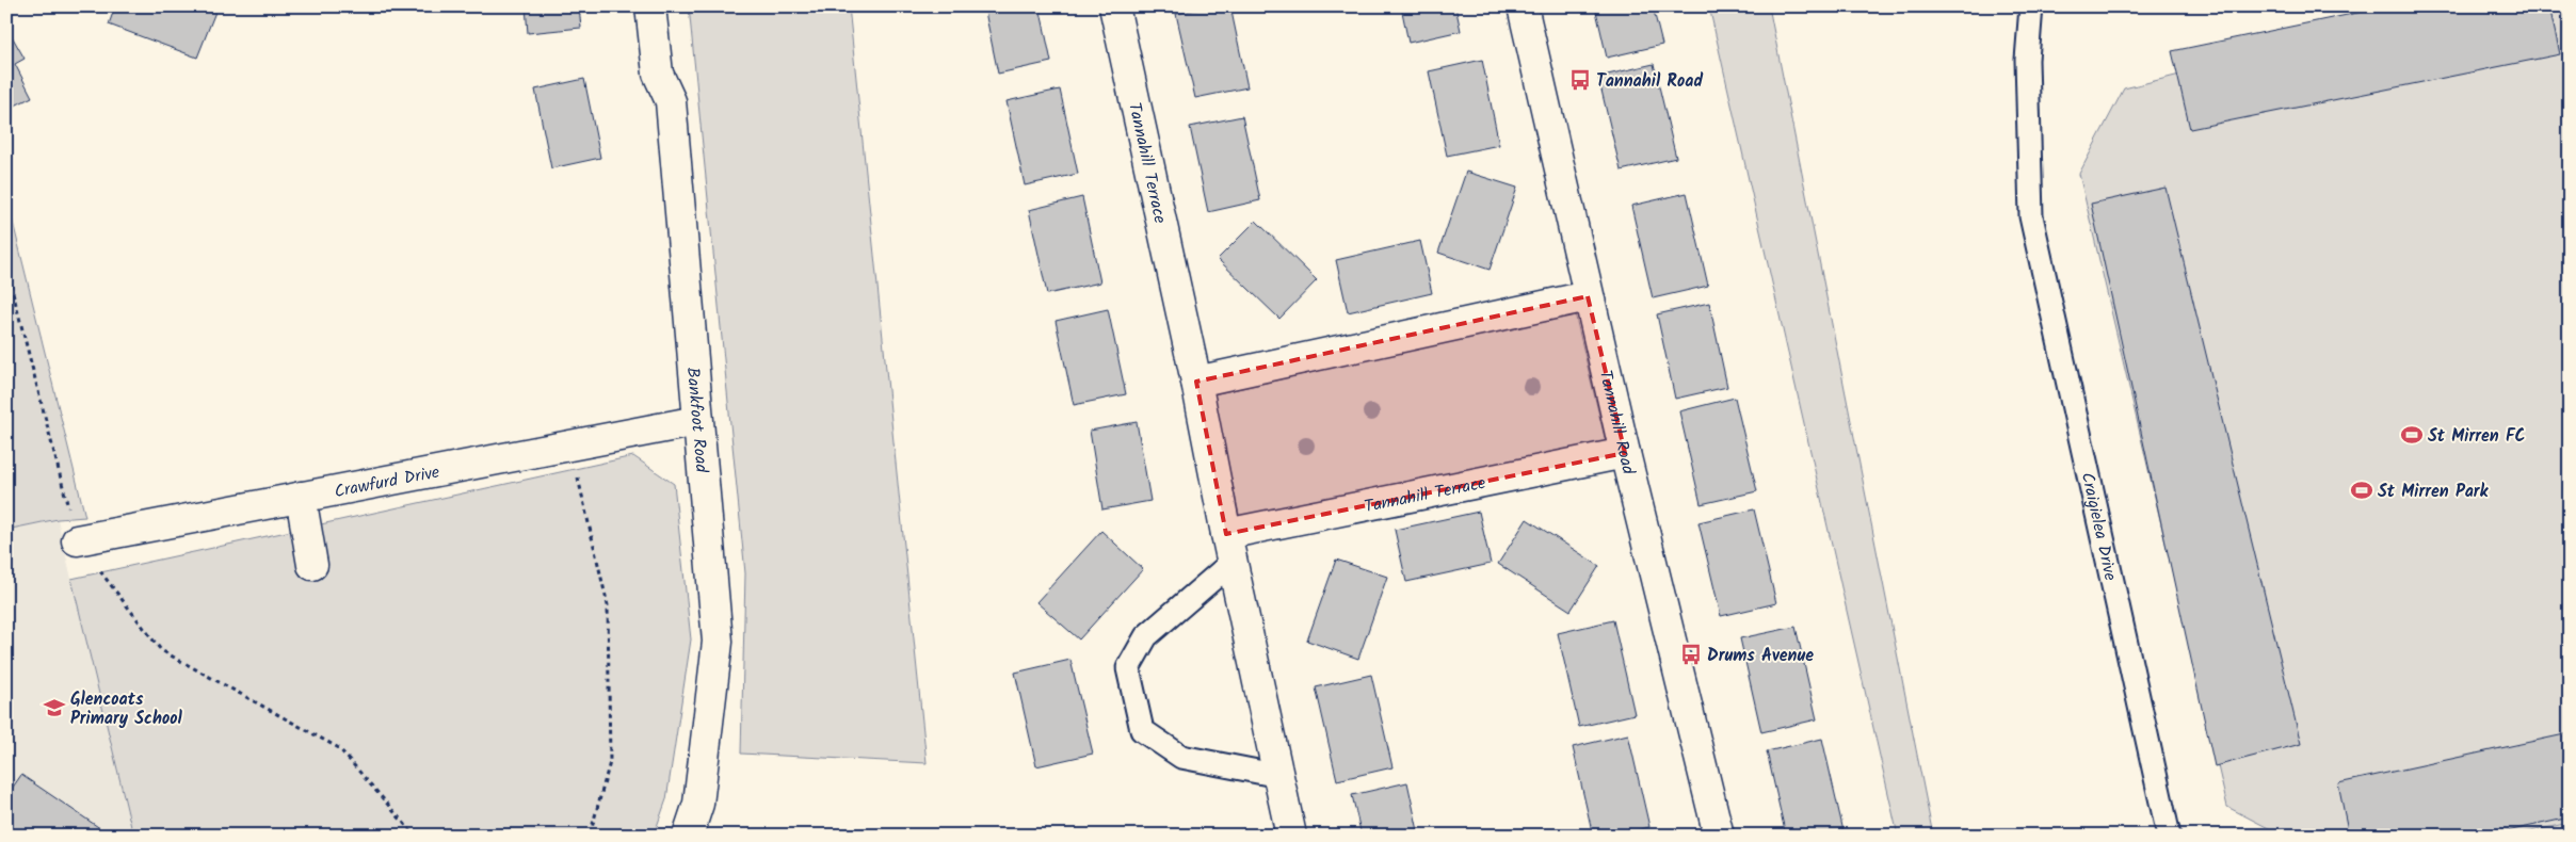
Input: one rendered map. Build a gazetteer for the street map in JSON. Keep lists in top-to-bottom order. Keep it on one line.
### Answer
{"streets":{"street":["Tannahill Terrace","Bankfoot Road","Tannahill Road","Crawfurd Drive"],"lane":["Craigielea Drive"]},"crossings":[["Tannahill Terrace","Tannahill Road"],["Bankfoot Road","Crawfurd Drive"]],"places":{"bus stop":["Tannahil Road","Drums Avenue"],"sports":["St Mirren FC","St Mirren Park"],"school or university":["Glencoats Primary School"]}}
